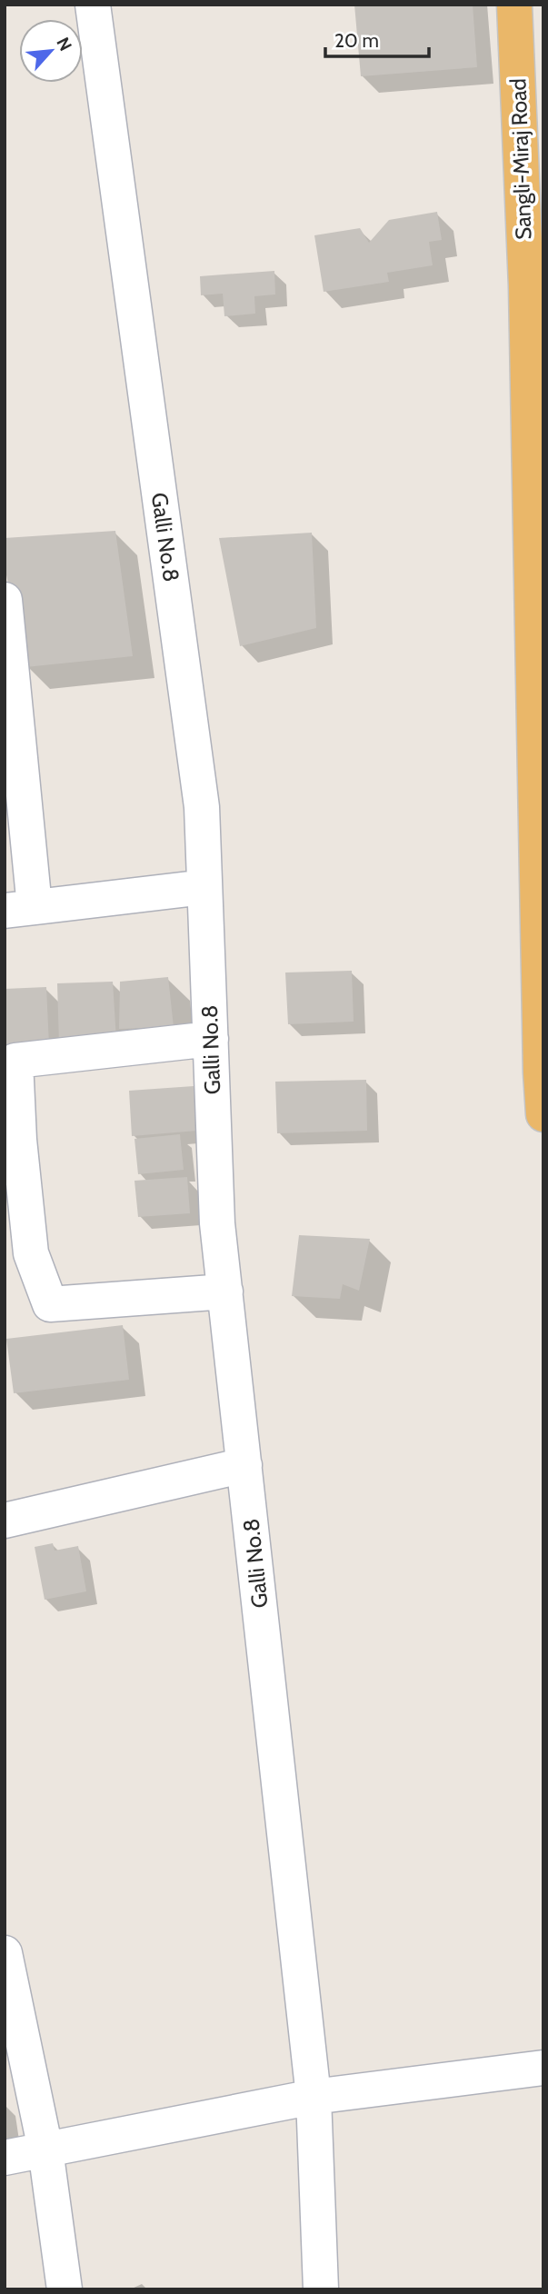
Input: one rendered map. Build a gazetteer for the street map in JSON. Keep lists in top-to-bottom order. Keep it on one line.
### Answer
{"streets":{"highway":["Sangli-Miraj Road"],"street":["Galli No.8"]},"scale_bar":"20 m","north":"top right"}
